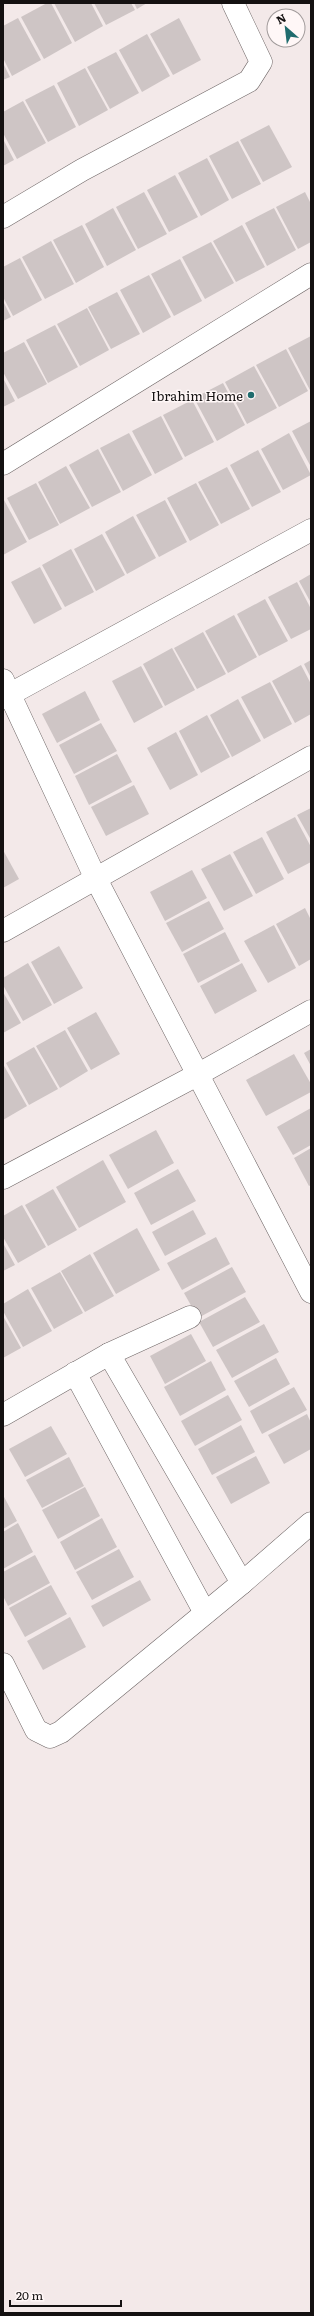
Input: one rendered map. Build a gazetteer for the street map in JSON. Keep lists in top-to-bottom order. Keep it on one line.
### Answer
{"places":["Ibrahim Home"],"scale_bar":"20 m","north":"top left"}
